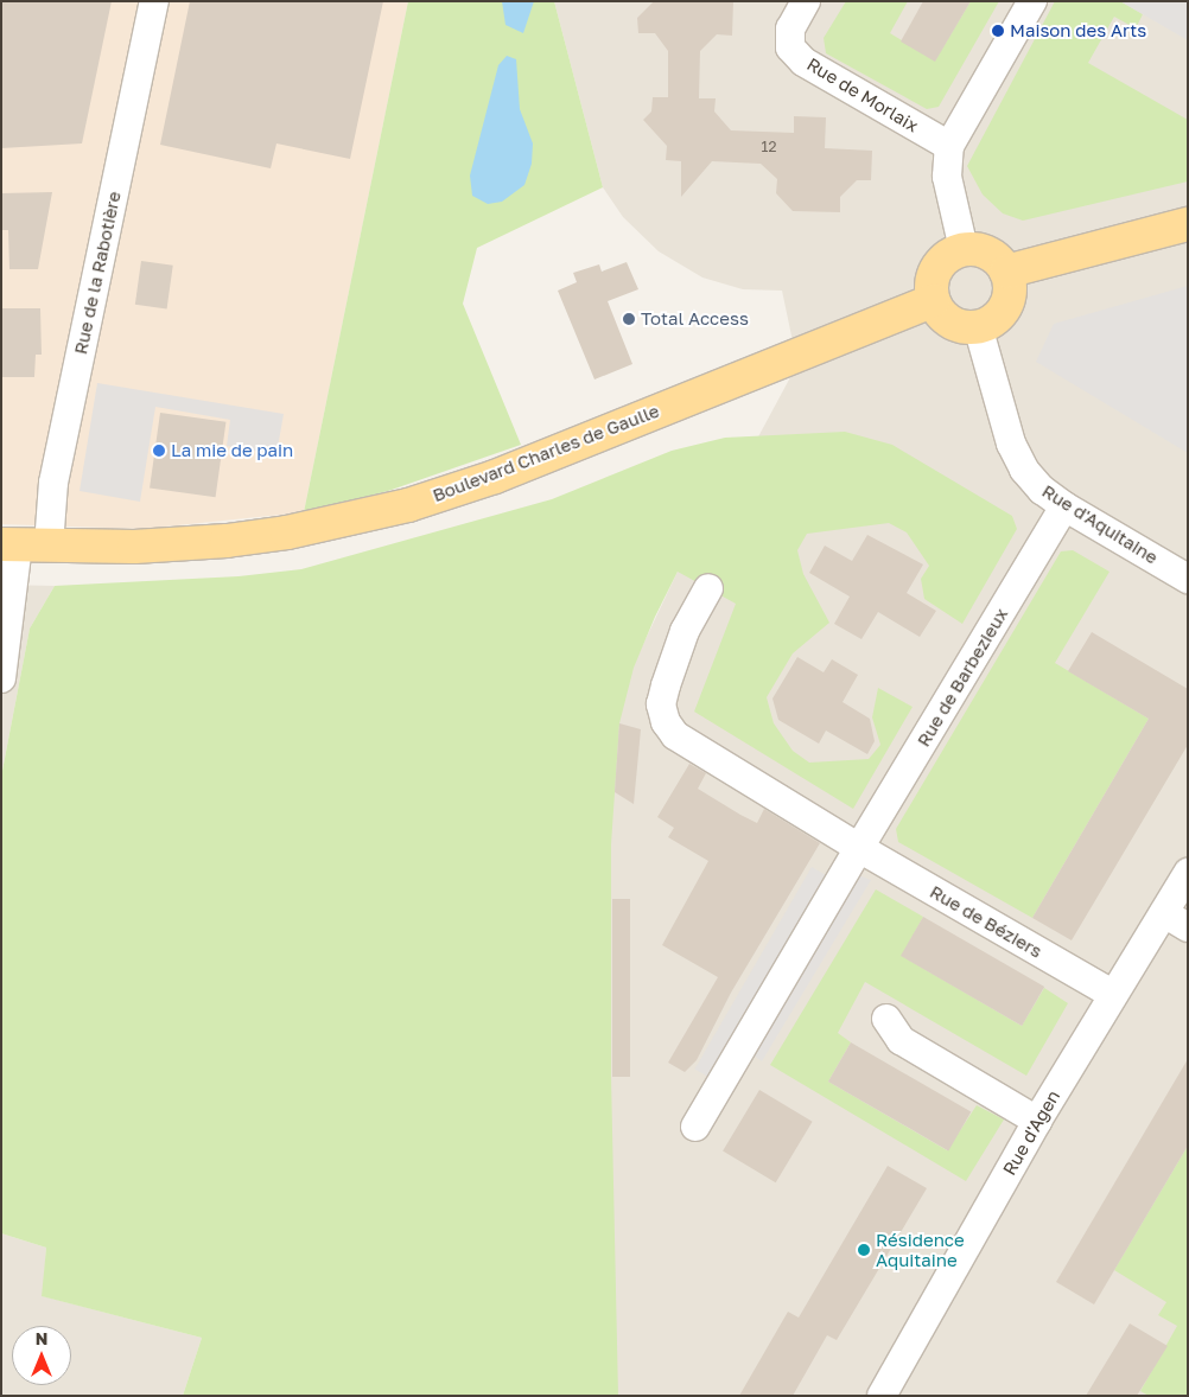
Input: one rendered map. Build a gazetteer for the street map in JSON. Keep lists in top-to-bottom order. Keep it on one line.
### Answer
{"streets":{"main road":["Boulevard Charles de Gaulle"],"street":["Rue de Morlaix","Rue de la Rabotière","Rue d'Aquitaine","Rue de Barbezieux","Rue de Béziers","Rue d'Agen"]},"crossings":[["Rue de la Rabotière","Boulevard Charles de Gaulle"],["Boulevard Charles de Gaulle","Rue d'Aquitaine"],["Rue d'Aquitaine","Rue de Barbezieux"],["Rue de Barbezieux","Rue de Béziers"],["Rue de Béziers","Rue d'Agen"]],"places":["Maison des Arts","Total Access","La mie de pain","Résidence Aquitaine"],"house_numbers":["12"],"north":"top"}
